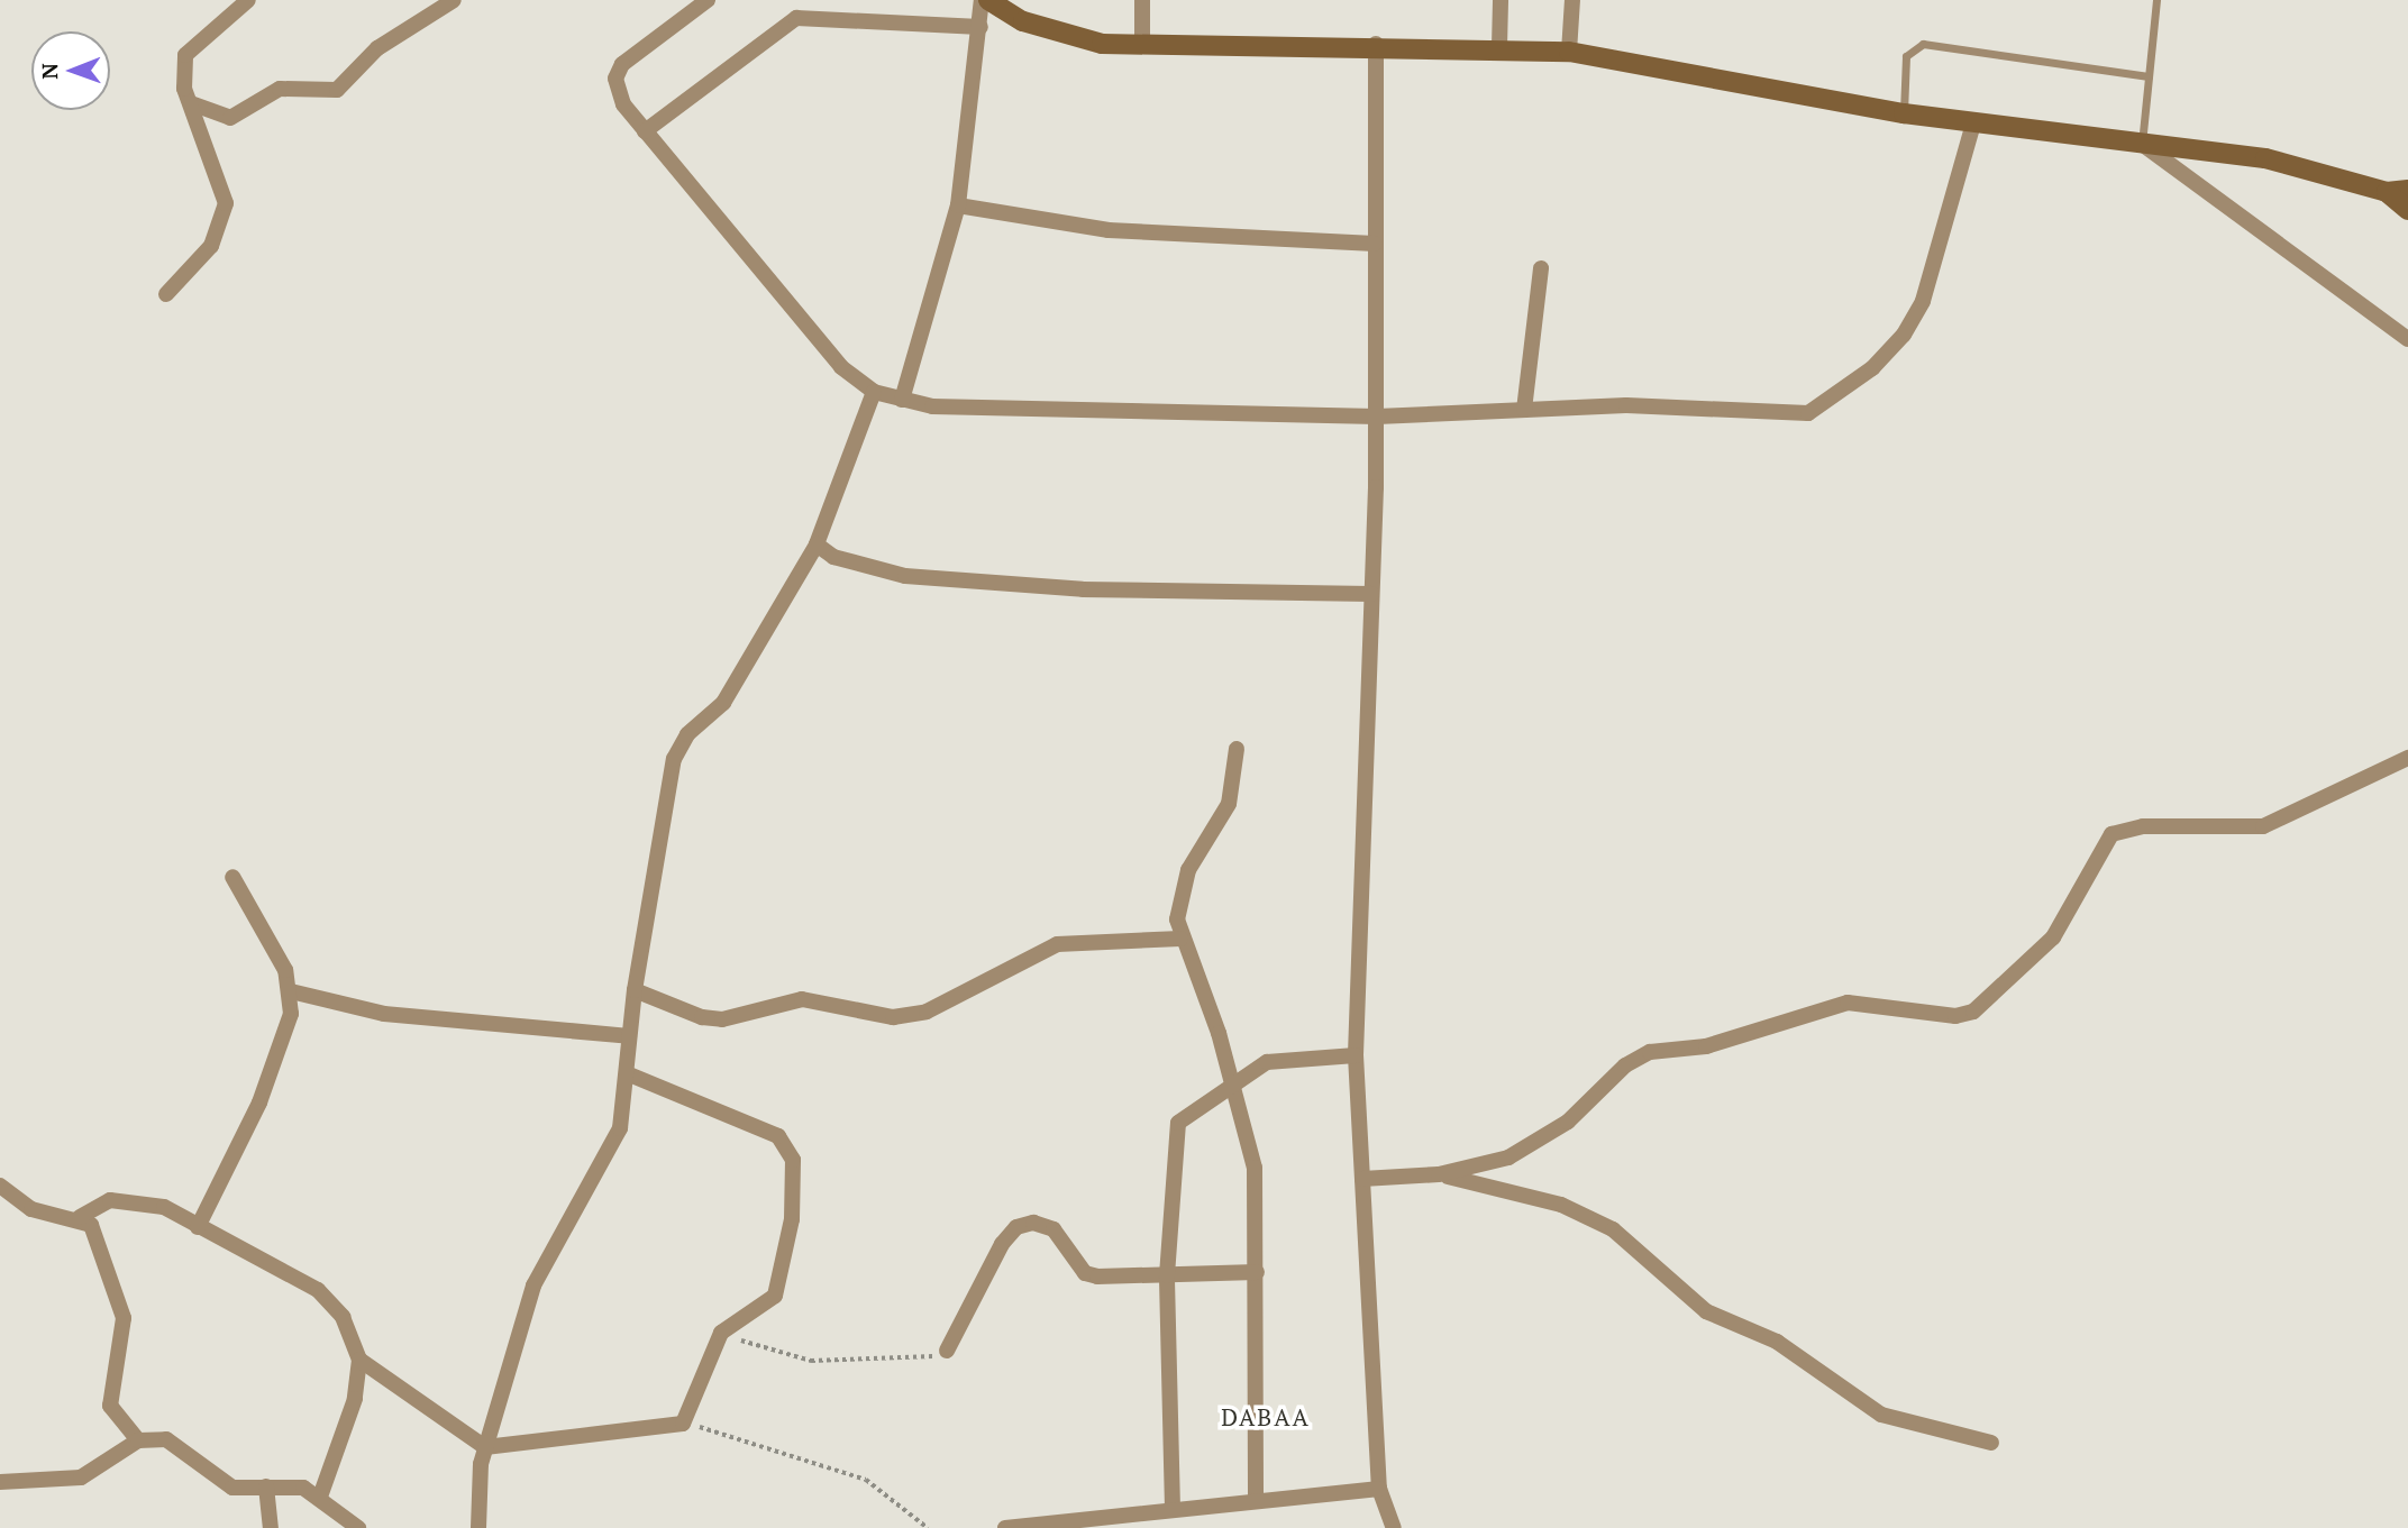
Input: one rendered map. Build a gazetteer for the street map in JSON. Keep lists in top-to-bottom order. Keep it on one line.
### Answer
{"districts":["DABAA"],"north":"left"}
